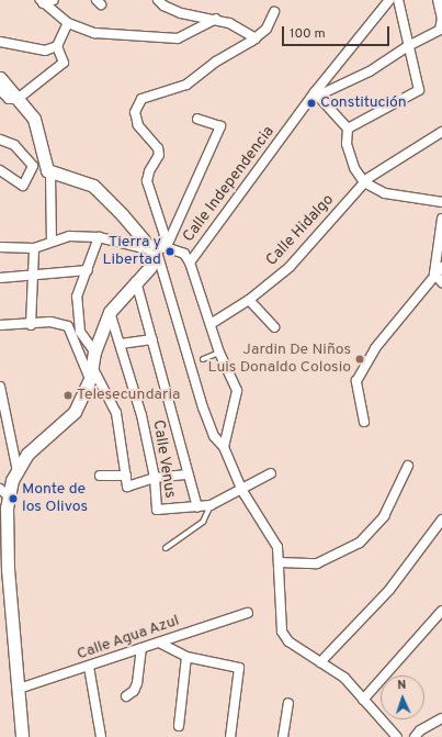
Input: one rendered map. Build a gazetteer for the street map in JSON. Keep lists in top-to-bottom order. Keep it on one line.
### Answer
{"streets":{"street":["Calle Independencia","Calle Hidalgo","Calle Venus","Calle Agua Azul"]},"crossings":[["Calle Independencia","Calle Hidalgo"]],"places":["Constitución","Tierra y Libertad","Jardin De Niños Luis Donaldo Colosio","Telesecundaria","Monte de los Olivos"],"scale_bar":"100 m","north":"top"}
